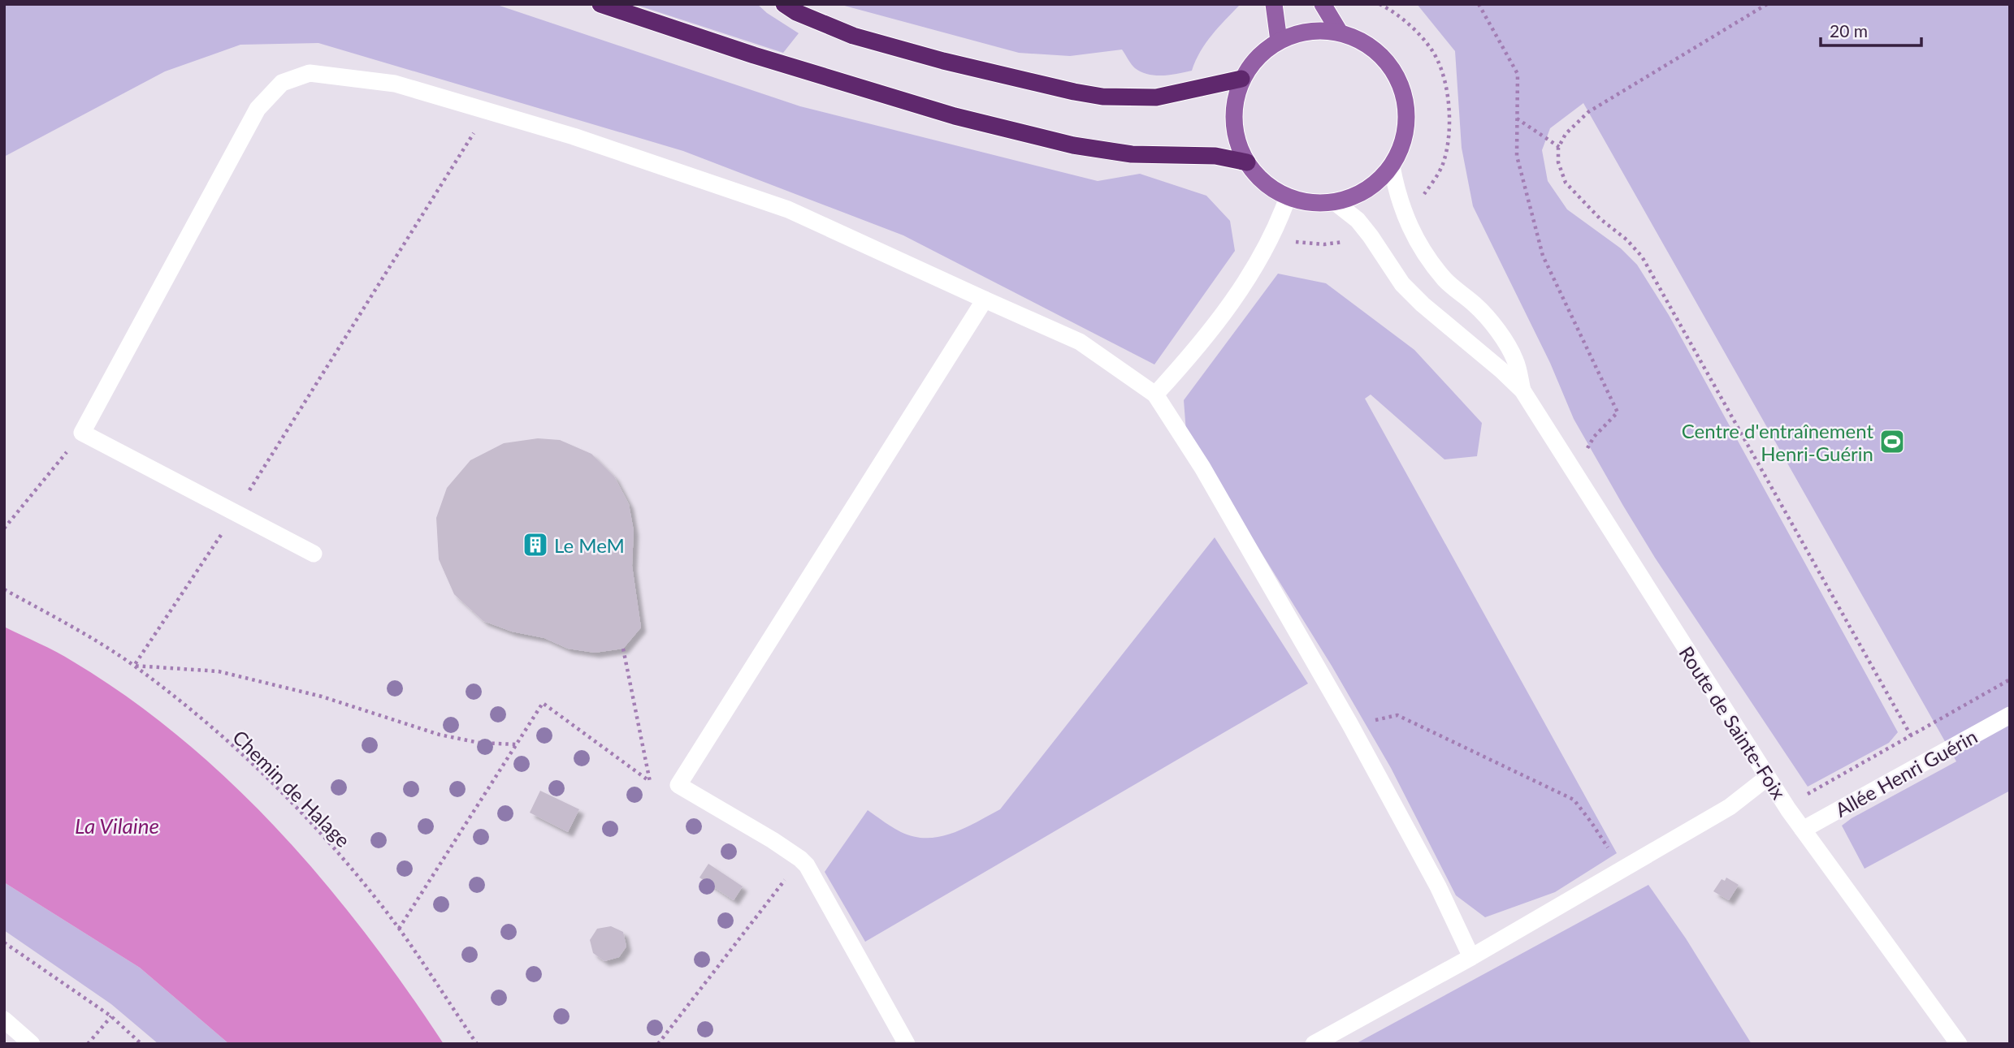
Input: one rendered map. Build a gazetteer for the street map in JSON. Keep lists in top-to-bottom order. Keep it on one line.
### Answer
{"streets":{"street":["Route de Sainte-Foix","Allée Henri Guérin"],"path":["Chemin de Halage"]},"crossings":[["Route de Sainte-Foix","Allée Henri Guérin"]],"water":["La Vilaine"],"places":{"sports":["Centre d'entraînement Henri-Guérin"],"building":["Le MeM"]},"scale_bar":"20 m"}
